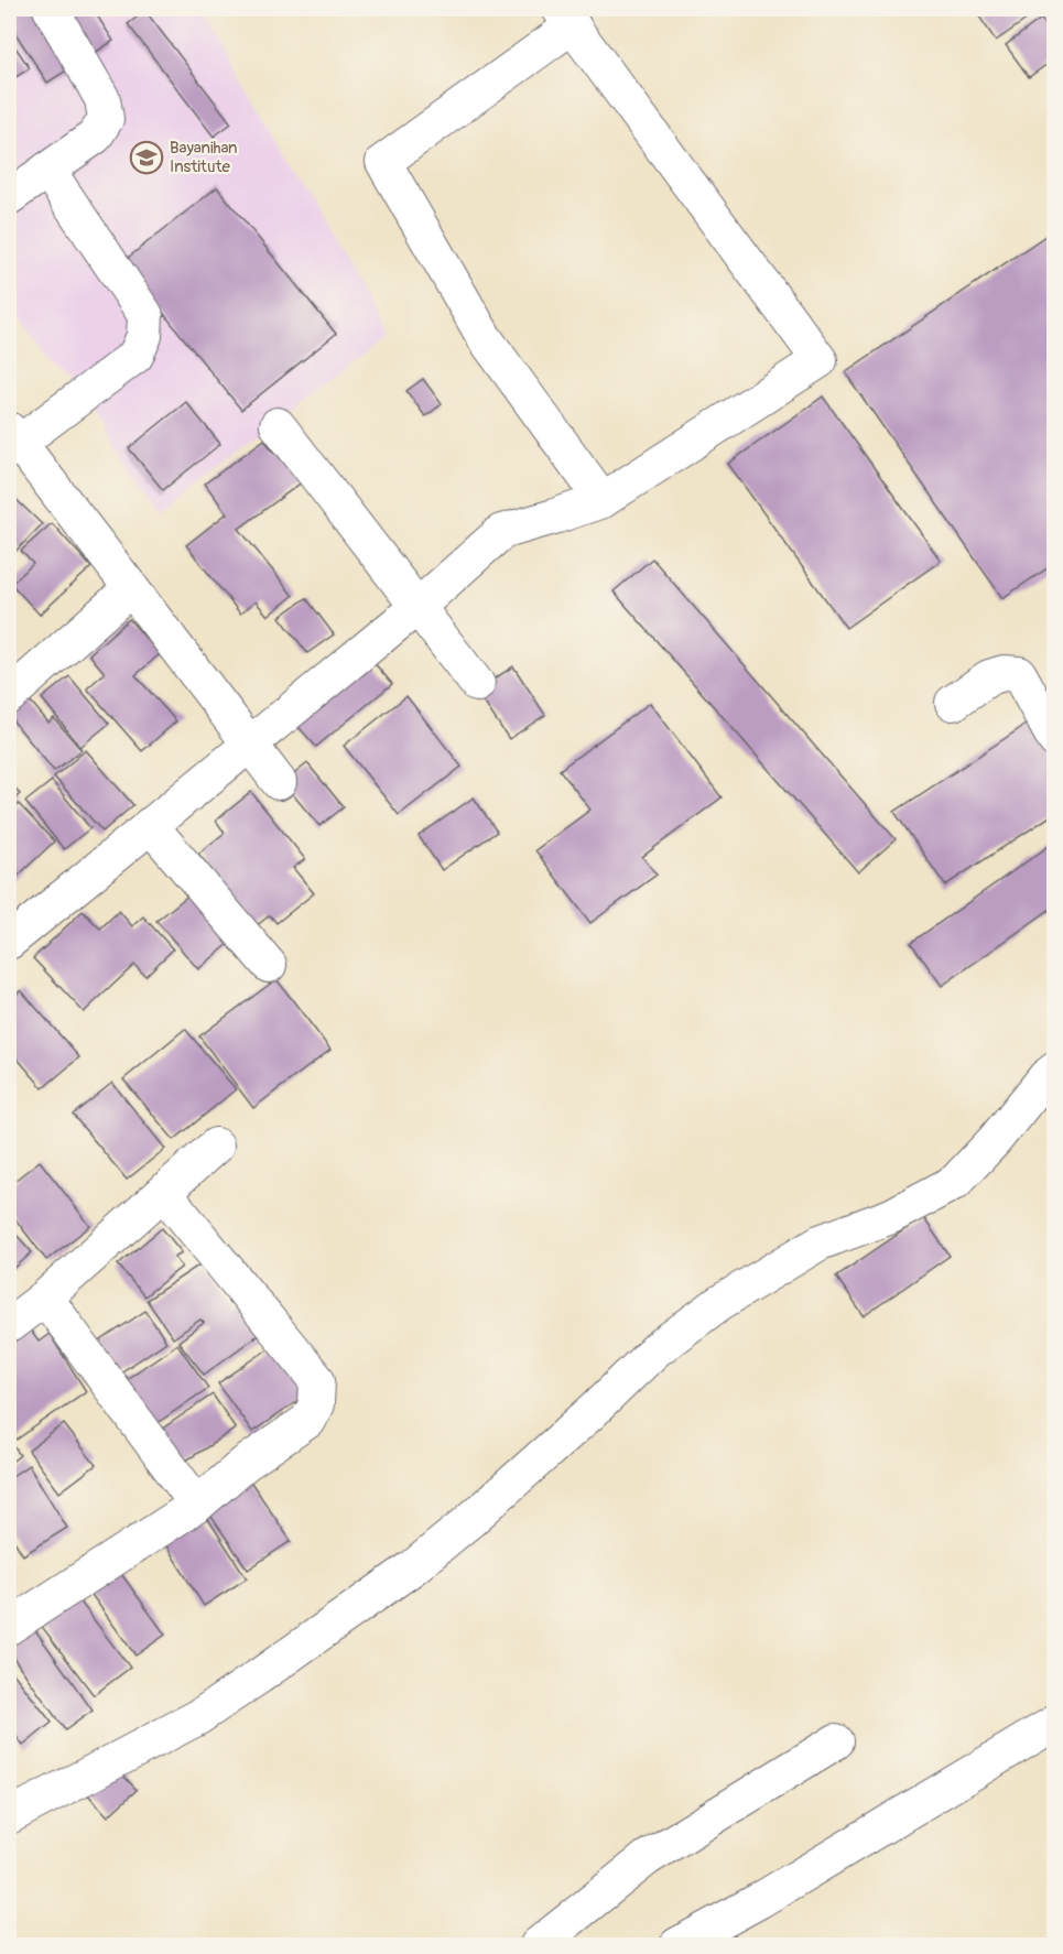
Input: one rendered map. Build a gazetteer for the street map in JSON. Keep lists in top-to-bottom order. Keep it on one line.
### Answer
{"places":{"school or university":["Bayanihan Institute"]}}
